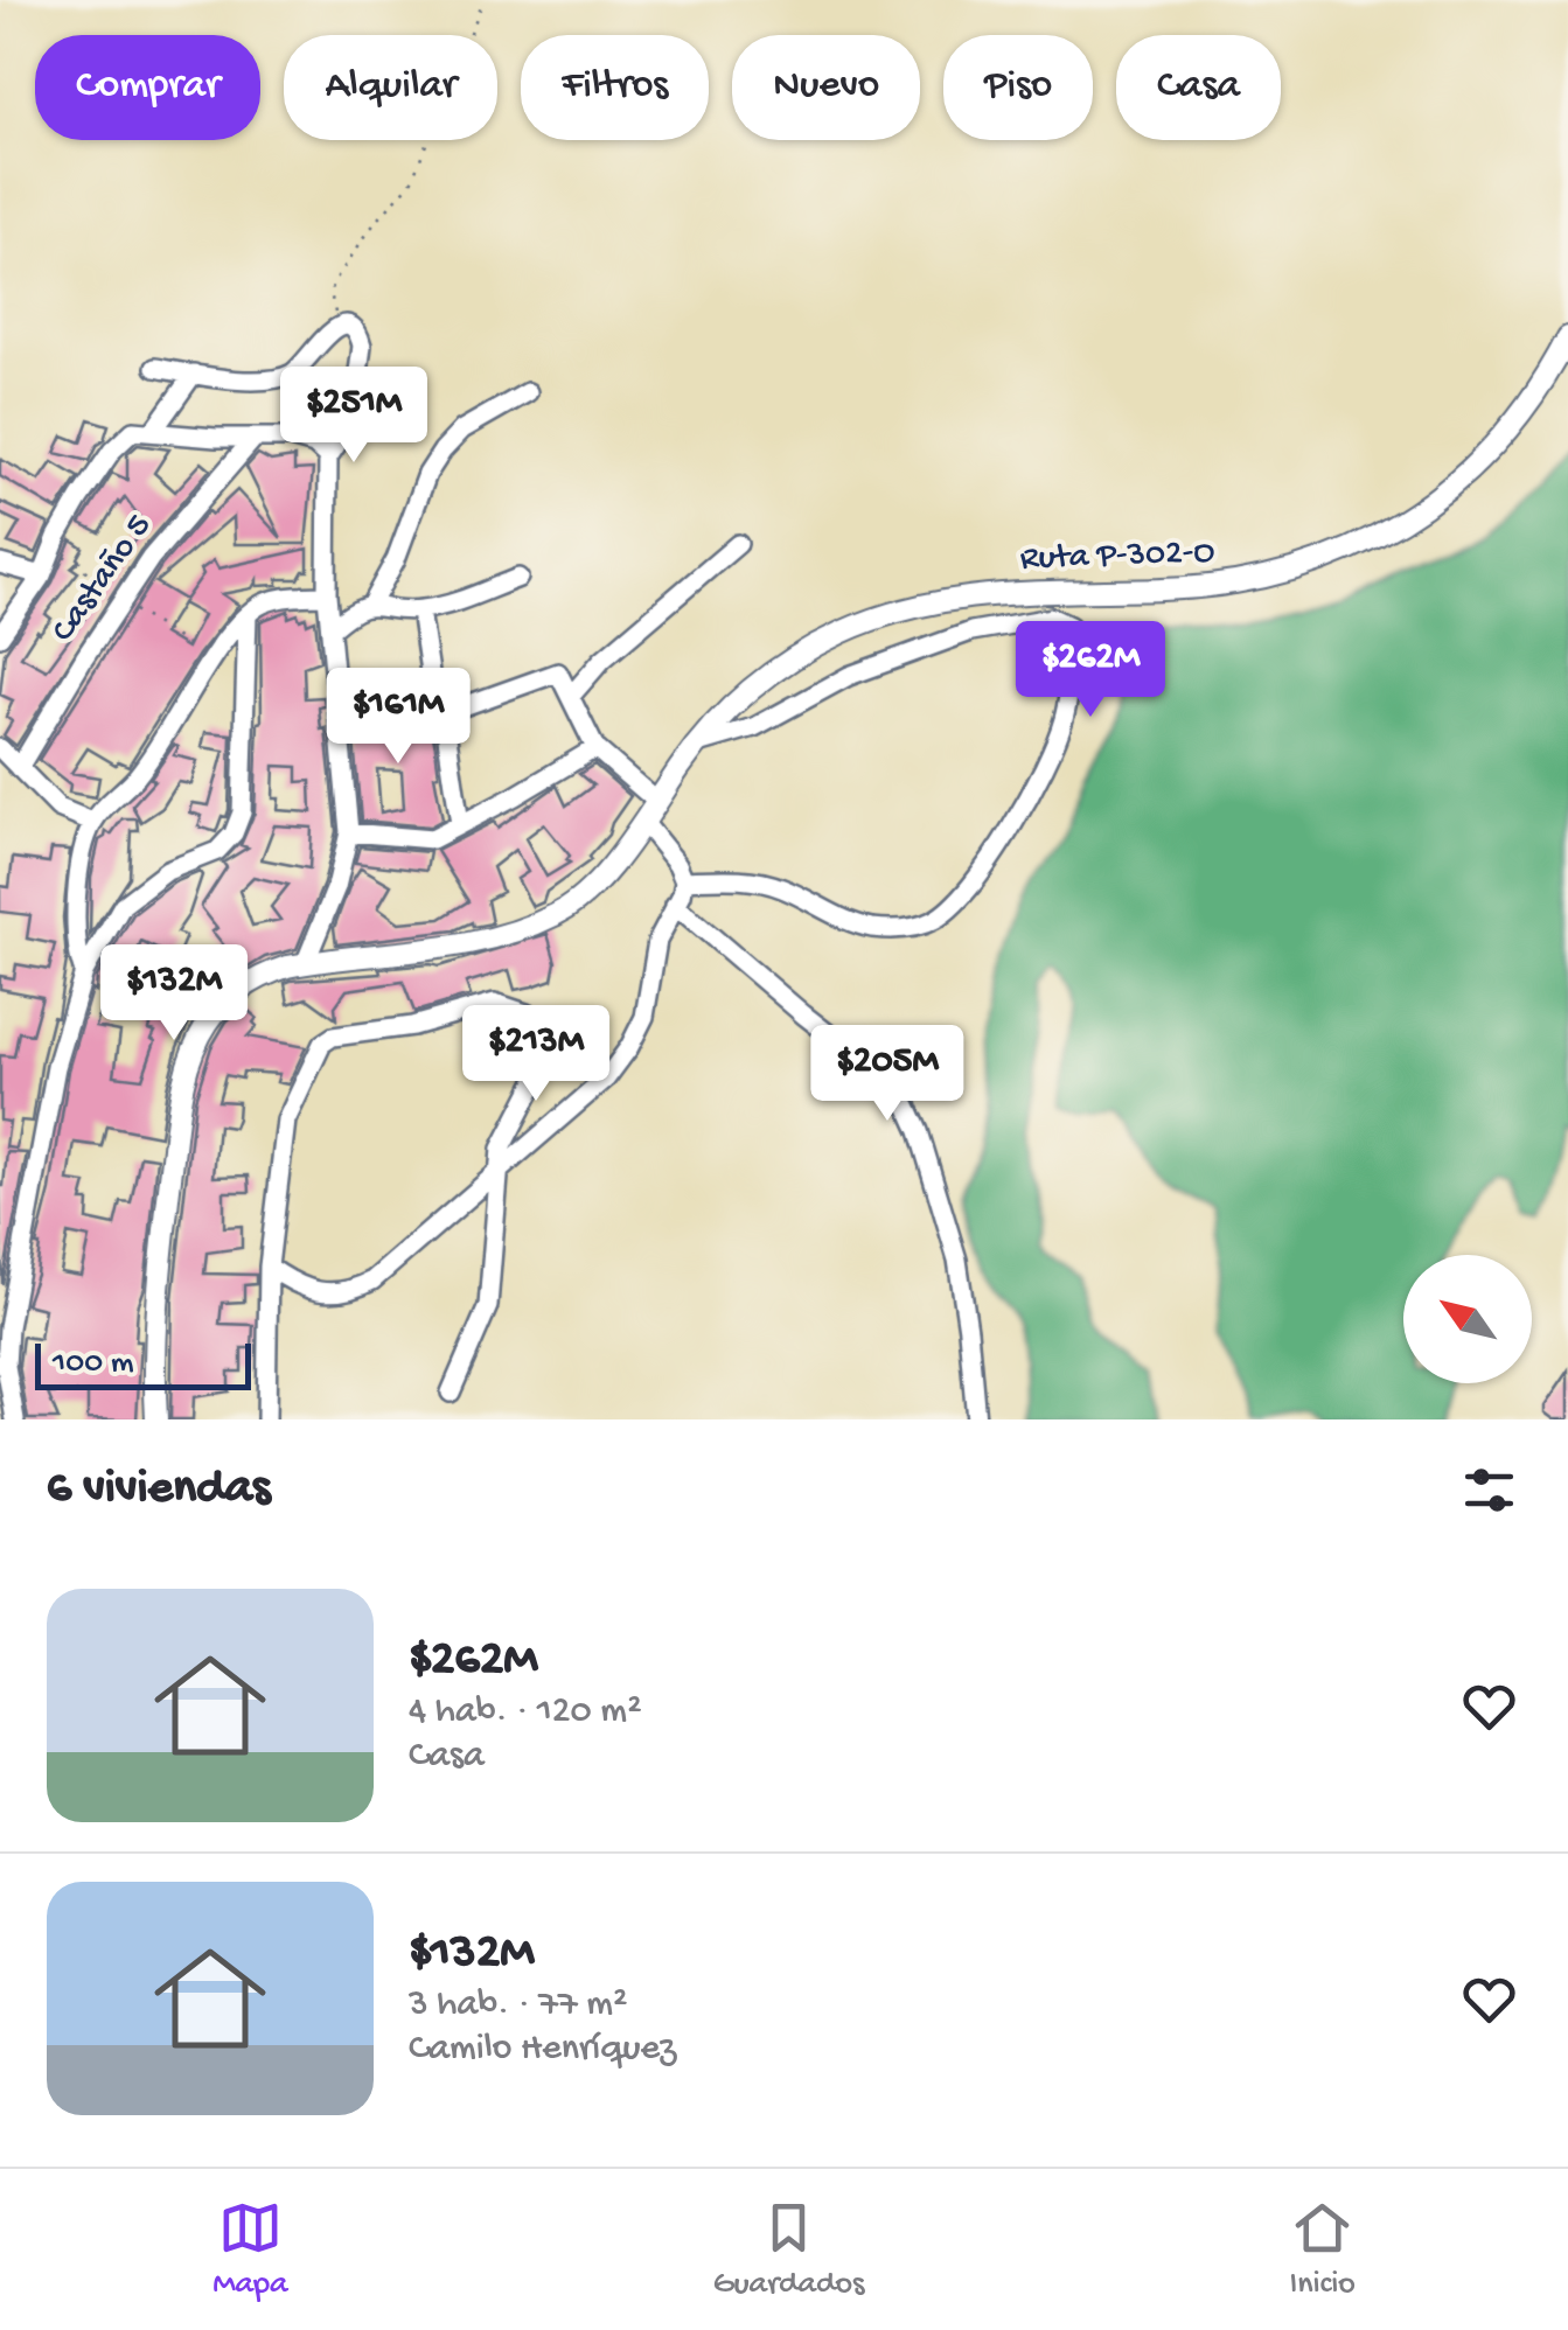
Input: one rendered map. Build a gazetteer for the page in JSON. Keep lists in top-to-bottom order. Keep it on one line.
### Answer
{"streets":{"street":["Ruta P-302-O","Castaño 5"]},"scale_bar":"100 m","north":"top left","page":{"chip":["Comprar","Alquilar","Filtros","Nuevo","Piso","Casa"],"price":["$251M","$262M","$161M","$132M","$213M","$205M"],"scale":"100 m","heading":"6 viviendas","list":[{"name":"$262M","note":"4 hab. · 120 m² · Casa"},{"name":"$132M","note":"3 hab. · 77 m² · Camilo Henríquez"}],"tabs":["Mapa","Guardados","Inicio"]}}
